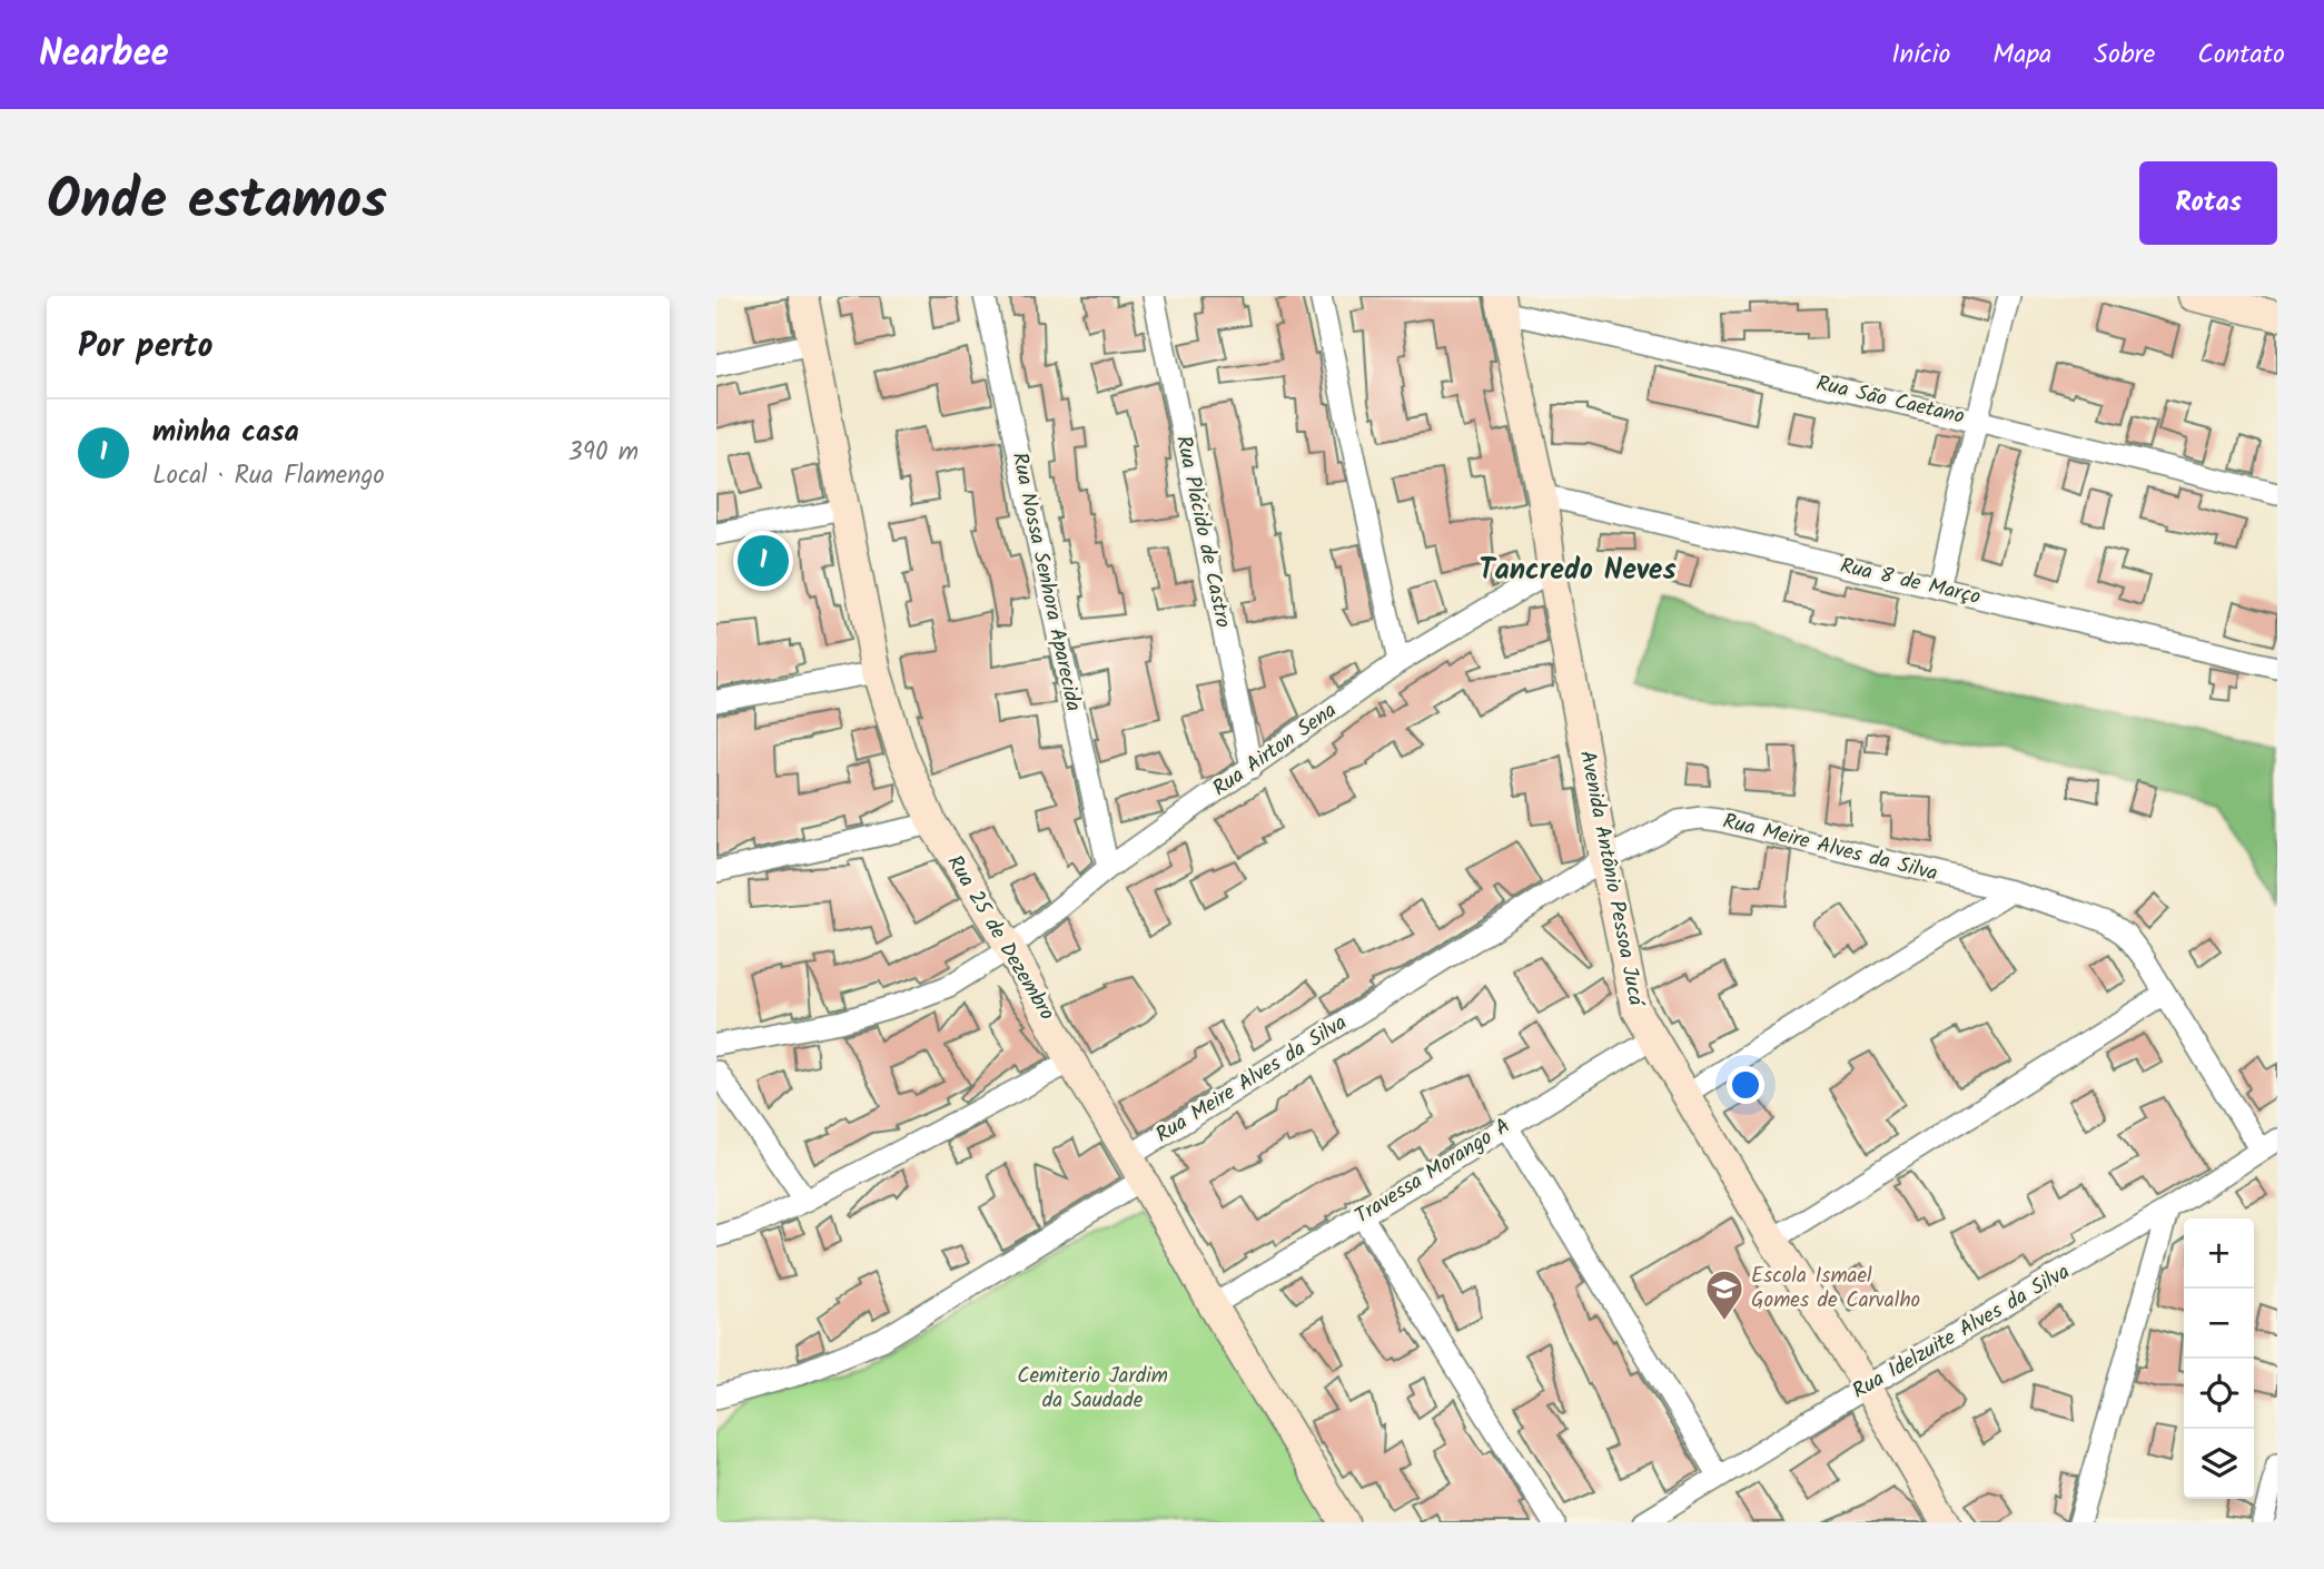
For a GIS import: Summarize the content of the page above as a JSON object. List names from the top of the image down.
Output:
{
  "streets": {
    "street": [
      "Rua São Caetano",
      "Rua Plácido de Castro",
      "Rua Nossa Senhora Aparecida",
      "Rua 8 de Março",
      "Rua Airton Sena",
      "Rua Meire Alves da Silva",
      "Avenida Antônio Pessoa Jucá",
      "Rua 25 de Dezembro",
      "Travessa Morango A",
      "Rua Idelzuite Alves da Silva"
    ]
  },
  "crossings": [
    ["Rua São Caetano", "Avenida Antônio Pessoa Jucá"],
    ["Rua Plácido de Castro", "Rua Airton Sena"],
    ["Rua Nossa Senhora Aparecida", "Rua Airton Sena"],
    ["Rua 8 de Março", "Avenida Antônio Pessoa Jucá"],
    ["Rua Airton Sena", "Avenida Antônio Pessoa Jucá"],
    ["Rua Airton Sena", "Rua 25 de Dezembro"],
    ["Rua Meire Alves da Silva", "Avenida Antônio Pessoa Jucá"],
    ["Rua Meire Alves da Silva", "Rua 25 de Dezembro"],
    ["Rua Meire Alves da Silva", "Rua Idelzuite Alves da Silva"],
    ["Avenida Antônio Pessoa Jucá", "Travessa Morango A"],
    ["Avenida Antônio Pessoa Jucá", "Rua Idelzuite Alves da Silva"],
    ["Rua 25 de Dezembro", "Travessa Morango A"]
  ],
  "districts": ["Tancredo Neves"],
  "parks": ["Cemiterio Jardim da Saudade"],
  "places": {
    "school or university": ["Escola Ismael Gomes de Carvalho"]
  },
  "page": {
    "header": "Nearbee",
    "nav": [
      "Início",
      "Mapa",
      "Sobre",
      "Contato"
    ],
    "title": "Onde estamos",
    "buttons": "Rotas",
    "heading": "Por perto",
    "list": [
      {
        "mark": "1",
        "name": "minha casa",
        "note": "Local · Rua Flamengo",
        "value": "390 m"
      }
    ],
    "pins": "1",
    "map_buttons": ["+", "−"]
  }
}
